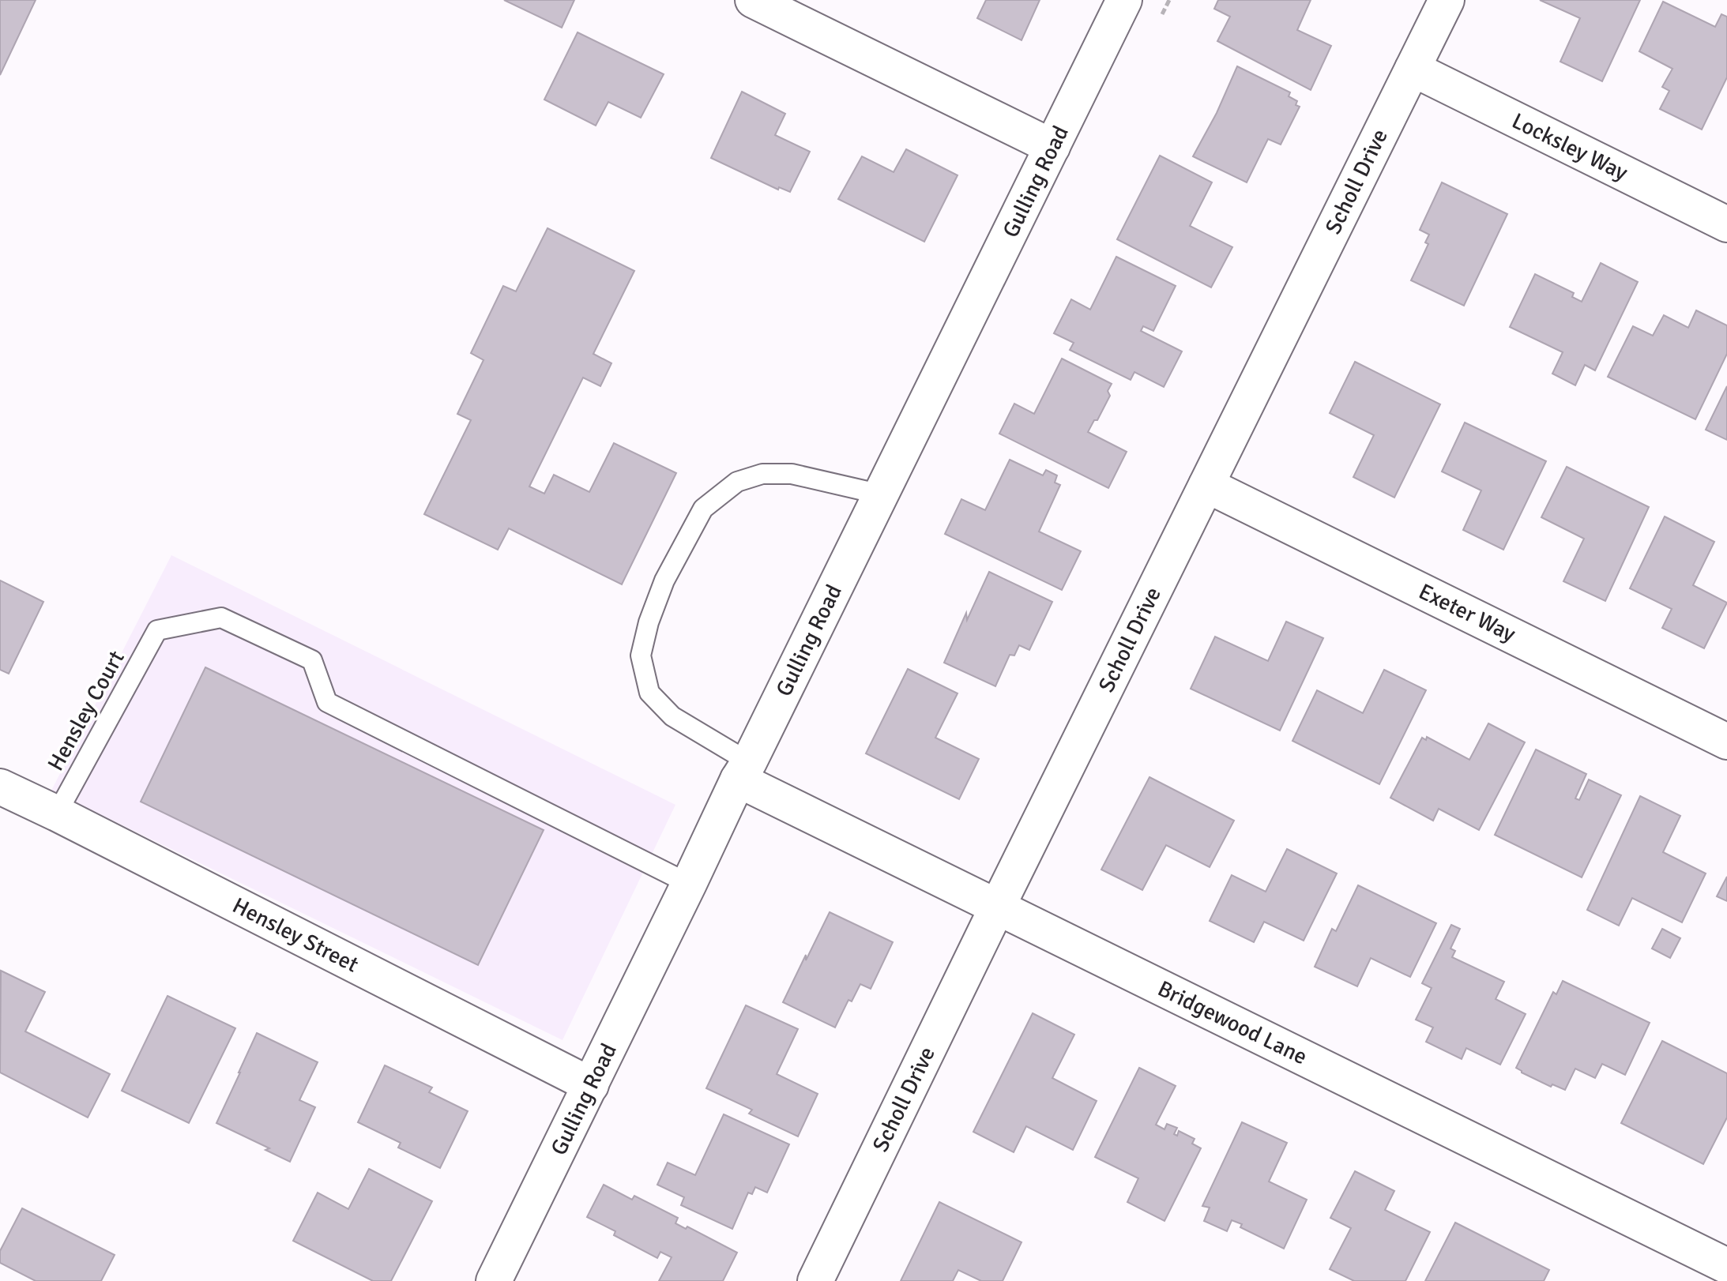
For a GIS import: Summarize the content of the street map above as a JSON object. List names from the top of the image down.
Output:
{
  "streets": {
    "street": [
      "Locksley Way",
      "Gulling Road",
      "Scholl Drive",
      "Exeter Way",
      "Hensley Street",
      "Bridgewood Lane"
    ],
    "lane": ["Hensley Court"]
  },
  "crossings": [
    ["Locksley Way", "Scholl Drive"],
    ["Gulling Road", "Hensley Court"],
    ["Gulling Road", "Hensley Street"],
    ["Gulling Road", "Bridgewood Lane"],
    ["Scholl Drive", "Exeter Way"],
    ["Scholl Drive", "Bridgewood Lane"],
    ["Hensley Court", "Hensley Street"]
  ]
}
